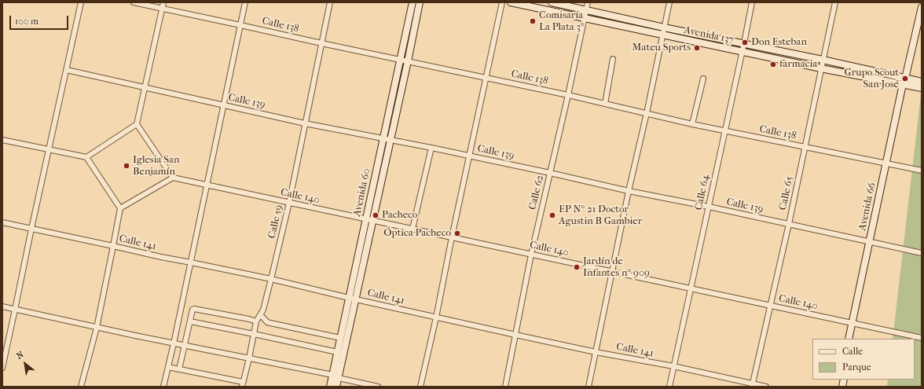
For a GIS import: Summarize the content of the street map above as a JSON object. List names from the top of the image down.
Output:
{
  "streets": {
    "main road": ["Avenida 137", "Avenida 60", "Avenida 66"],
    "street": [
      "Calle 138",
      "Calle 139",
      "Calle 62",
      "Calle 64",
      "Calle 65",
      "Calle 140",
      "Calle 59",
      "Calle 141"
    ]
  },
  "crossings": [
    ["Calle 138", "Avenida 60"],
    ["Calle 138", "Calle 62"],
    ["Calle 138", "Calle 64"],
    ["Calle 138", "Calle 65"],
    ["Calle 138", "Avenida 66"],
    ["Calle 138", "Calle 59"],
    ["Avenida 137", "Calle 62"],
    ["Avenida 137", "Calle 64"],
    ["Avenida 137", "Calle 65"],
    ["Avenida 137", "Avenida 66"],
    ["Calle 139", "Avenida 60"],
    ["Calle 139", "Calle 62"],
    ["Calle 139", "Calle 64"],
    ["Calle 139", "Calle 65"],
    ["Calle 139", "Avenida 66"],
    ["Calle 139", "Calle 59"],
    ["Avenida 60", "Calle 140"],
    ["Avenida 60", "Calle 141"],
    ["Calle 62", "Calle 140"],
    ["Calle 62", "Calle 141"],
    ["Calle 64", "Calle 140"],
    ["Calle 64", "Calle 141"],
    ["Calle 65", "Calle 140"],
    ["Calle 65", "Calle 141"],
    ["Calle 140", "Avenida 66"],
    ["Calle 140", "Calle 59"],
    ["Calle 59", "Calle 141"]
  ],
  "places": [
    "Comisaría La Plata 3°",
    "Don Esteban",
    "Mateu Sports",
    "farmacia",
    "Grupo Scout San José",
    "Iglesia San Benjamín",
    "Pacheco",
    "EP N° 21 Doctor Agustin B Gambier",
    "Óptica Pacheco",
    "Jardín de Infantes n° 909"
  ],
  "legend": ["Calle", "Parque"],
  "scale_bar": "100 m",
  "north": "top left"
}
